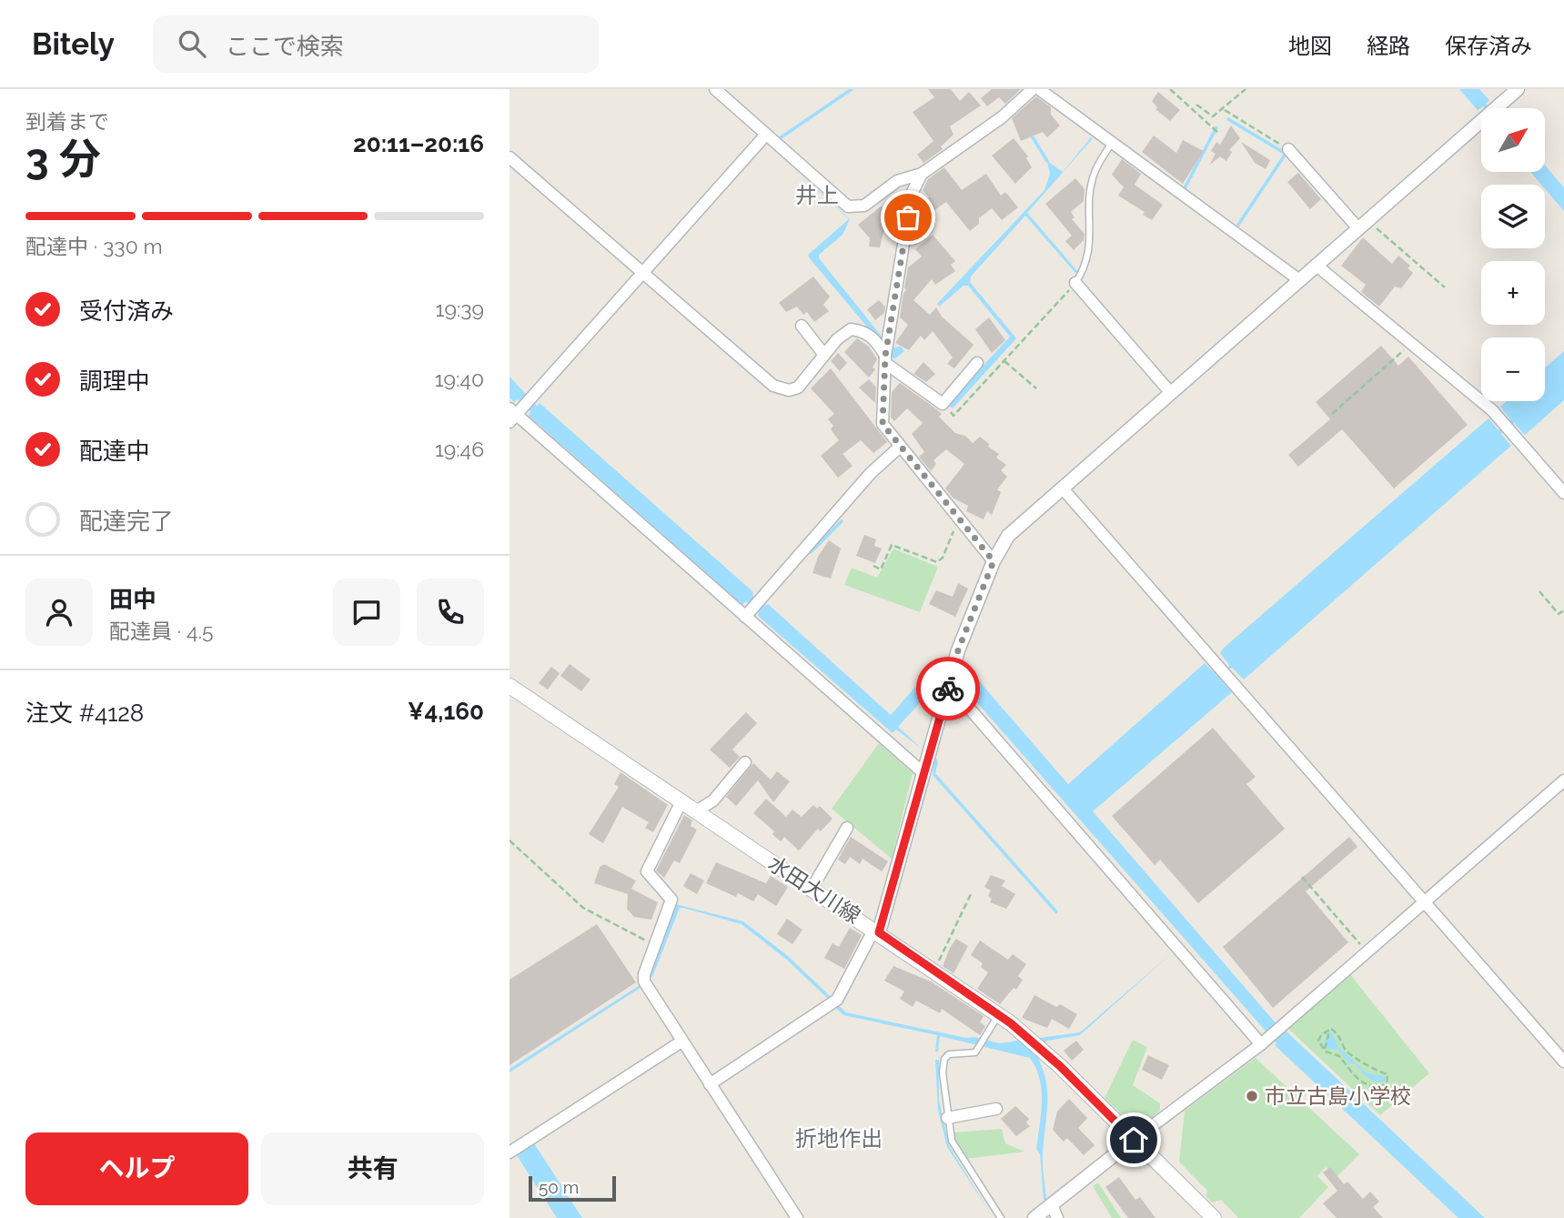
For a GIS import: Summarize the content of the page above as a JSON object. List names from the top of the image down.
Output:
{
  "streets": {
    "main road": ["水田大川線"]
  },
  "districts": ["井上", "折地作出"],
  "places": ["市立古島小学校"],
  "scale_bar": "50 m",
  "north": "top right",
  "page": {
    "header": "Bitely",
    "search": "ここで検索",
    "nav": ["地図", "経路", "保存済み"],
    "heading": ["3 分", "到着まで", "20:11–20:16"],
    "panel": [
      "田中",
      "配達員 · 4.5",
      "注文 #4128",
      "¥4,160"
    ],
    "map_buttons": ["+", "−"],
    "bar": "配達中 · 330 m",
    "list": [
      ["受付済み", "19:39"],
      ["調理中", "19:40"],
      ["配達中", "19:46"],
      "配達完了"
    ],
    "buttons": ["ヘルプ", "共有"],
    "scale": "50 m"
  }
}
